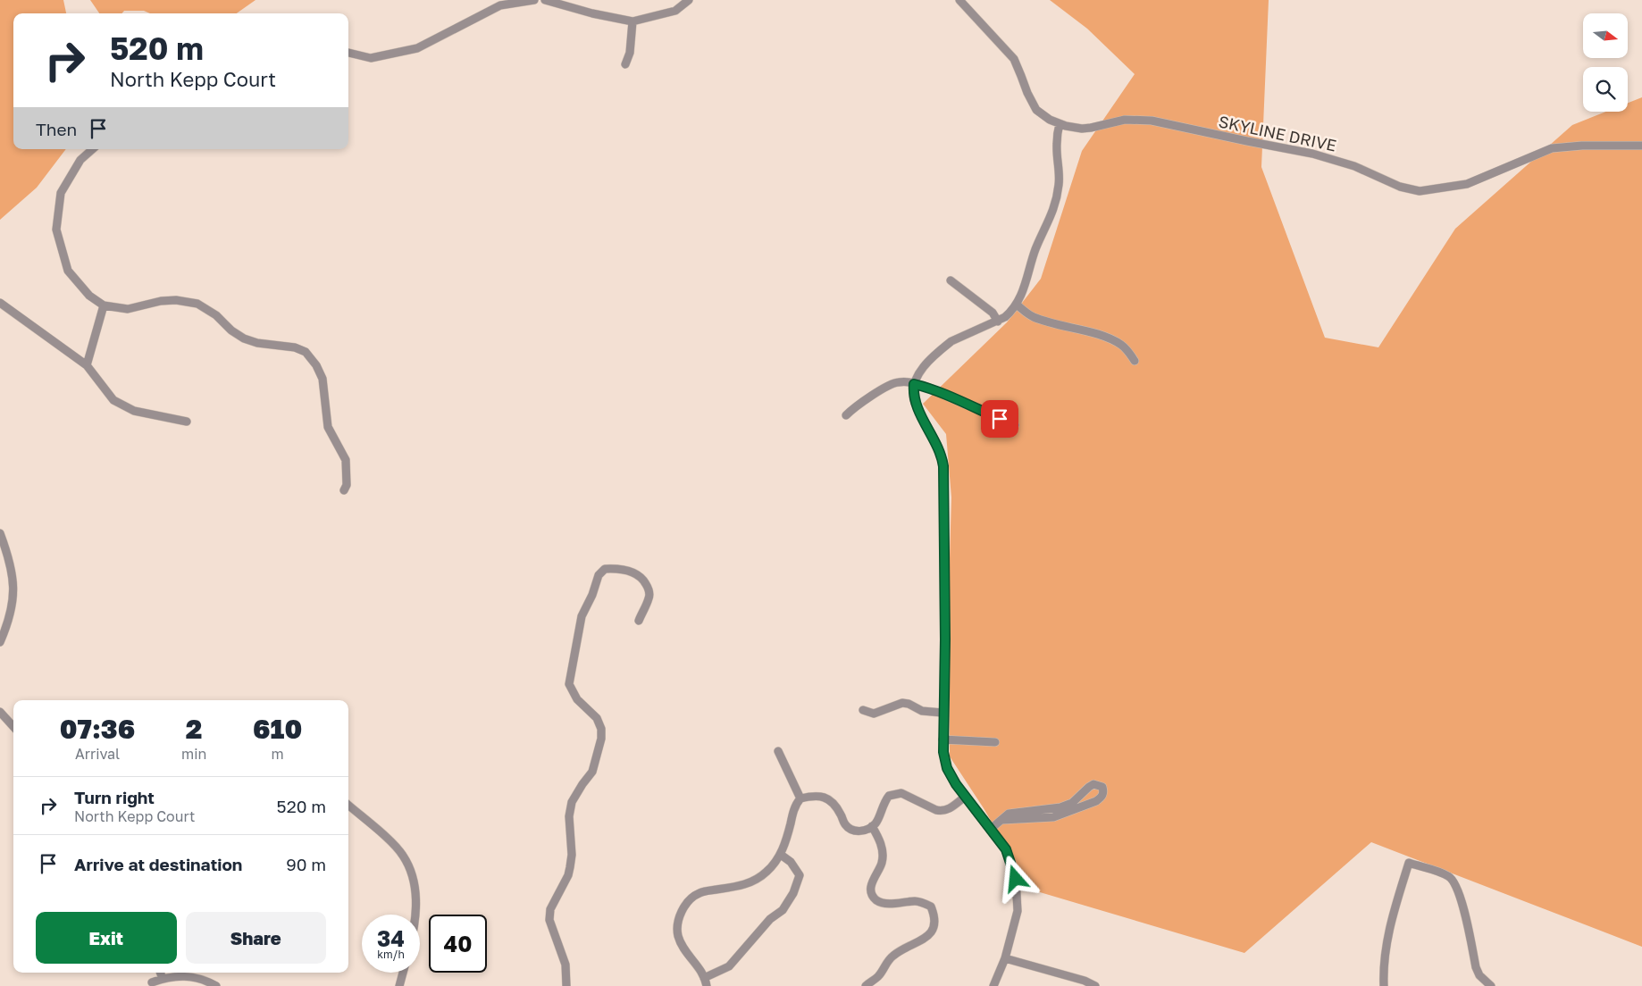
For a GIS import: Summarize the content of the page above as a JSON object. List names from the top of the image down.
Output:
{
  "streets": {
    "street": ["SKYLINE DRIVE"]
  },
  "north": "right",
  "page": {
    "turn": ["520 m", "North Kepp Court"],
    "then": "Then",
    "eta": [
      "07:36",
      "Arrival",
      "2",
      "min",
      "610",
      "m"
    ],
    "list": [
      {
        "name": "Turn right",
        "note": "North Kepp Court",
        "value": "520 m"
      },
      {
        "name": "Arrive at destination",
        "value": "90 m"
      }
    ],
    "buttons": ["Exit", "Share"],
    "speed": "34 km/h",
    "limit": "40"
  }
}
